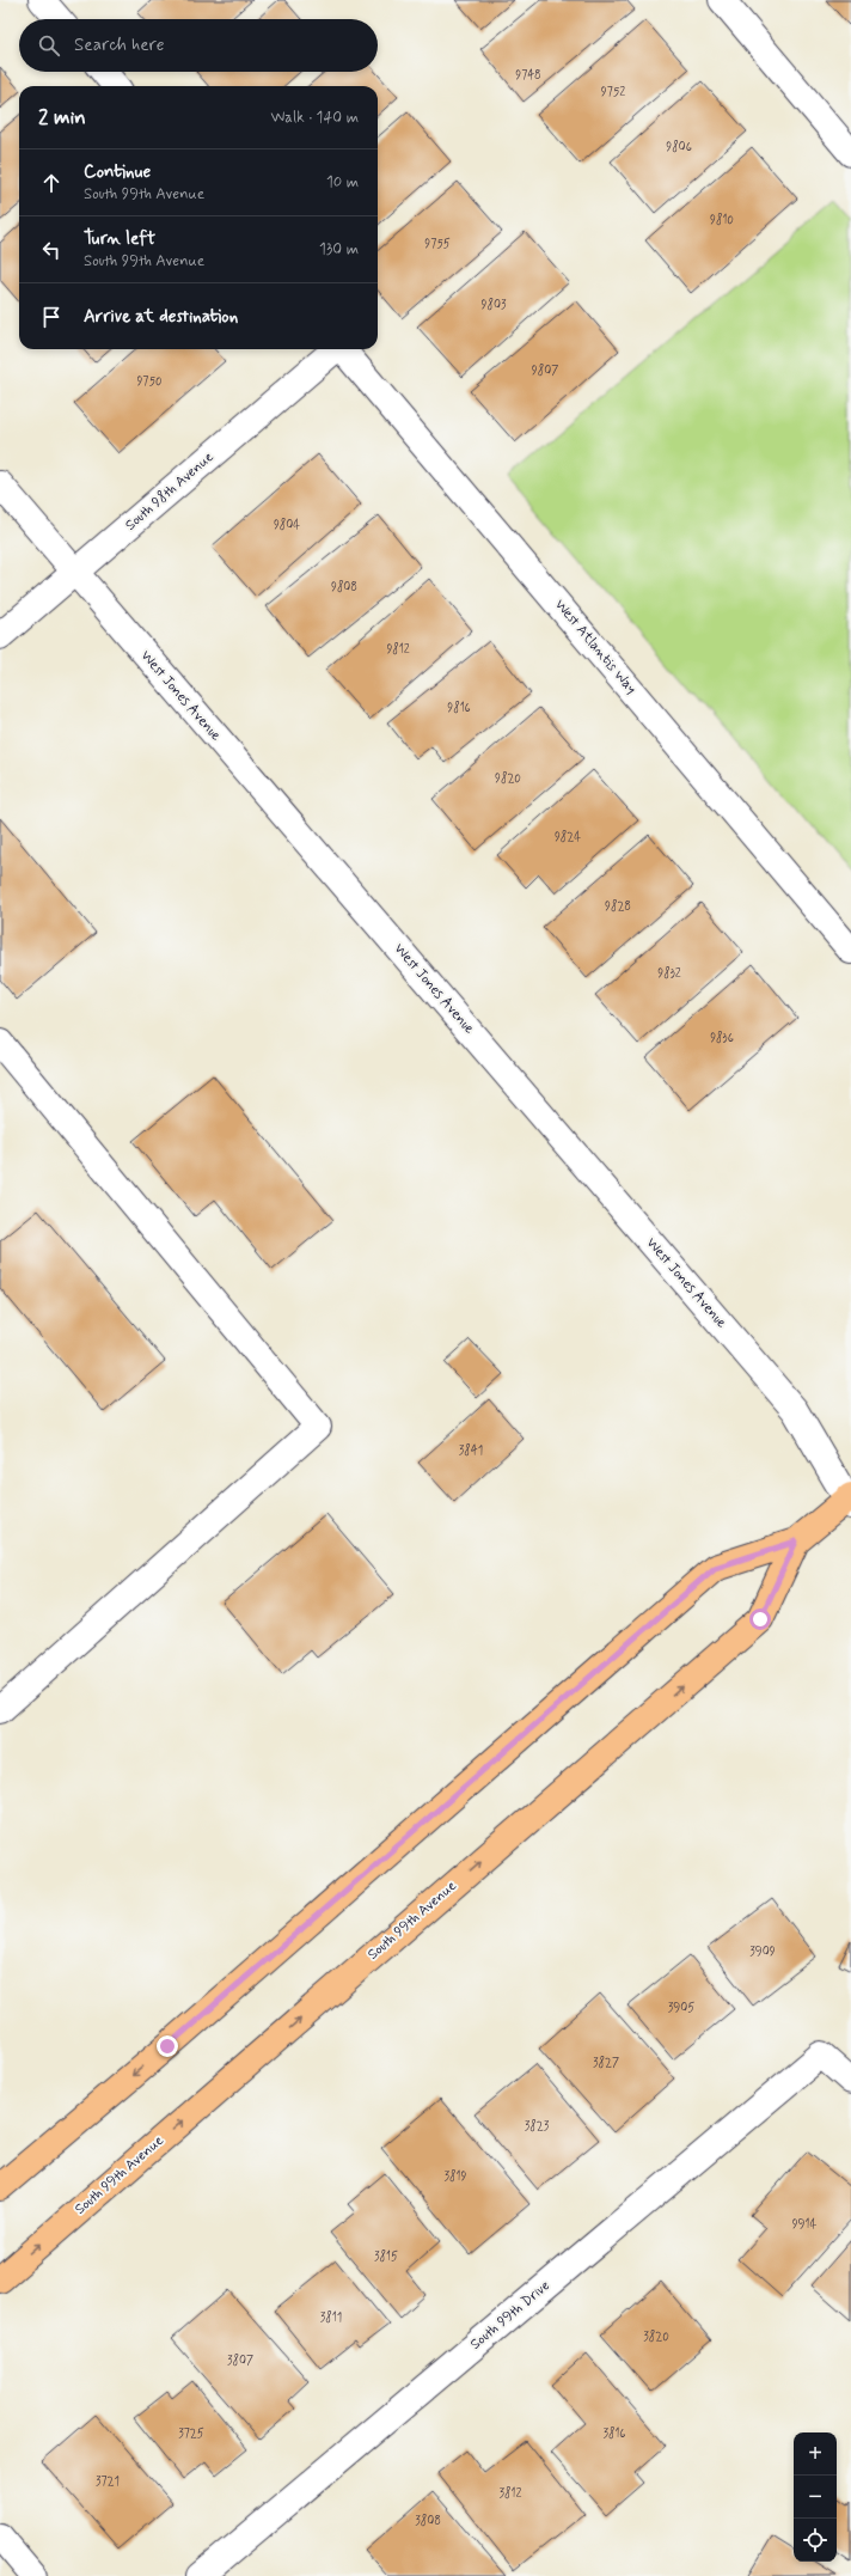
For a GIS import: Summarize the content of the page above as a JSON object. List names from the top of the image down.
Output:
{
  "streets": {
    "main road": ["South 99th Avenue"],
    "street": [
      "South 98th Avenue",
      "West Atlantis Way",
      "West Jones Avenue",
      "South 99th Drive"
    ]
  },
  "crossings": [
    ["South 98th Avenue", "West Jones Avenue"],
    ["West Jones Avenue", "South 99th Avenue"]
  ],
  "house_numbers": [
    "9748",
    "9752",
    "9806",
    "9810",
    "9755",
    "9803",
    "9807",
    "9750",
    "9804",
    "9808",
    "9812",
    "9816",
    "9820",
    "9824",
    "9828",
    "9832",
    "9836",
    "3841",
    "3909",
    "3905",
    "3827",
    "3823",
    "3819",
    "9914",
    "3815",
    "3811",
    "3820",
    "3807",
    "3725",
    "3816",
    "3721",
    "3812",
    "3808"
  ],
  "page": {
    "search": "Search here",
    "heading": ["2 min", "Walk · 140 m"],
    "list": [
      ["Continue", "South 99th Avenue", "10 m"],
      ["Turn left", "South 99th Avenue", "130 m"],
      "Arrive at destination"
    ],
    "map_buttons": ["+", "−"]
  }
}
